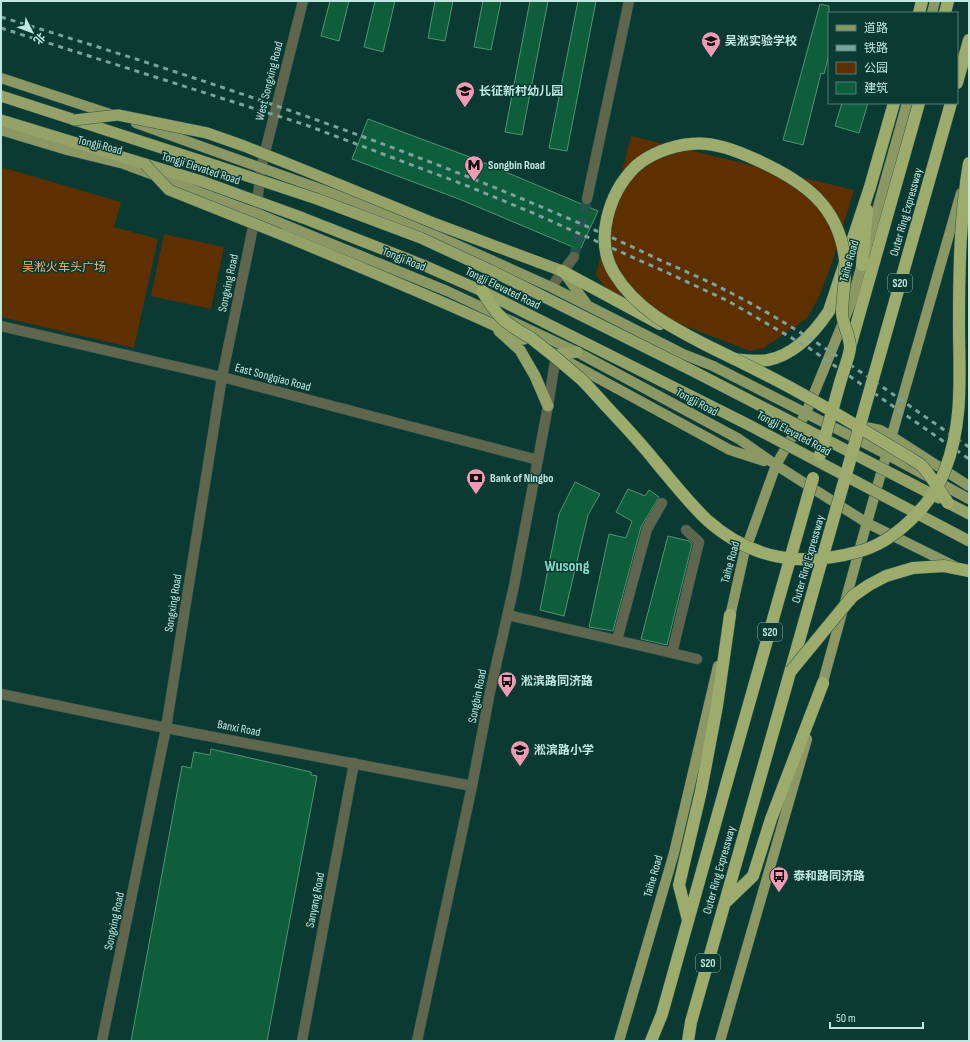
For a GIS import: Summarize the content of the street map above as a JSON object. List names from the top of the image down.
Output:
{
  "streets": {
    "highway": ["Tongji Elevated Road", "Outer Ring Expressway", "S20"],
    "main road": ["Tongji Road", "Taihe Road"],
    "street": [
      "West Songxing Road",
      "Songxing Road",
      "East Songqiao Road",
      "Songbin Road",
      "Banxi Road",
      "Sanyang Road"
    ]
  },
  "crossings": [
    ["West Songxing Road", "Songxing Road"],
    ["Tongji Road", "Taihe Road"],
    ["Tongji Road", "Songxing Road"],
    ["Tongji Road", "Songbin Road"],
    ["Songxing Road", "East Songqiao Road"],
    ["Songxing Road", "Banxi Road"],
    ["East Songqiao Road", "Songbin Road"],
    ["Songbin Road", "Banxi Road"],
    ["Banxi Road", "Sanyang Road"]
  ],
  "districts": ["Wusong"],
  "parks": ["吴淞火车头广场"],
  "places": {
    "school or university": ["吴淞实验学校", "长征新村幼儿园", "淞滨路小学"],
    "metro station": ["Songbin Road"],
    "bank": ["Bank of Ningbo"],
    "bus stop": ["淞滨路同济路", "泰和路同济路"]
  },
  "legend": [
    "道路",
    "铁路",
    "公园",
    "建筑"
  ],
  "scale_bar": "50 m",
  "north": "bottom right"
}
